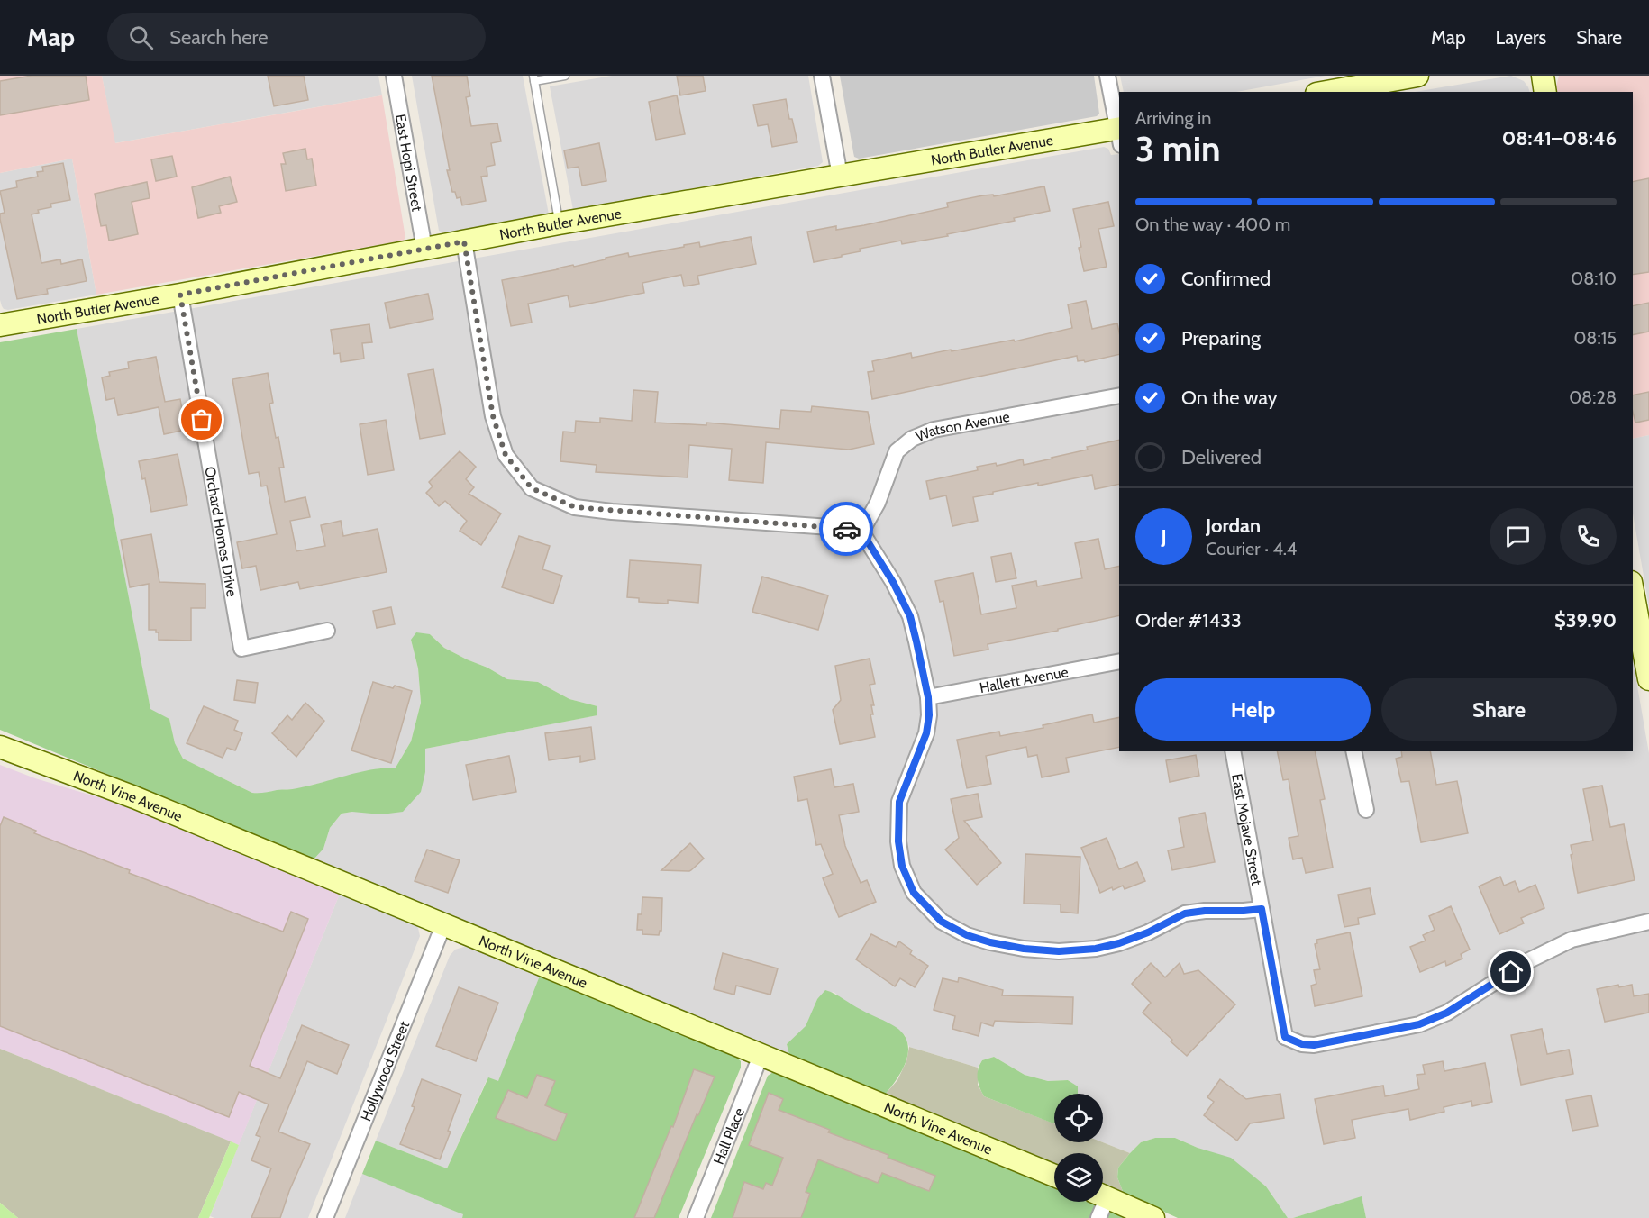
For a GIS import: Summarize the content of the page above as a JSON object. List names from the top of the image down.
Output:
{
  "streets": {
    "street": [
      "North Butler Avenue",
      "East Hopi Street",
      "Watson Avenue",
      "Orchard Homes Drive",
      "Hallett Avenue",
      "North Vine Avenue",
      "East Mojave Street",
      "Hollywood Street",
      "Hall Place"
    ]
  },
  "crossings": [
    ["North Butler Avenue", "East Hopi Street"],
    ["North Butler Avenue", "Orchard Homes Drive"],
    ["North Vine Avenue", "Hollywood Street"],
    ["North Vine Avenue", "Hall Place"]
  ],
  "page": {
    "header": "Map",
    "search": "Search here",
    "nav": ["Map", "Layers", "Share"],
    "heading": ["3 min", "Arriving in", "08:41–08:46"],
    "panel": [
      "Jordan",
      "Courier · 4.4",
      "Order #1433",
      "$39.90"
    ],
    "bar": "On the way · 400 m",
    "list": [
      ["Confirmed", "08:10"],
      ["Preparing", "08:15"],
      ["On the way", "08:28"],
      "Delivered"
    ],
    "round": "J",
    "buttons": ["Help", "Share"]
  }
}
